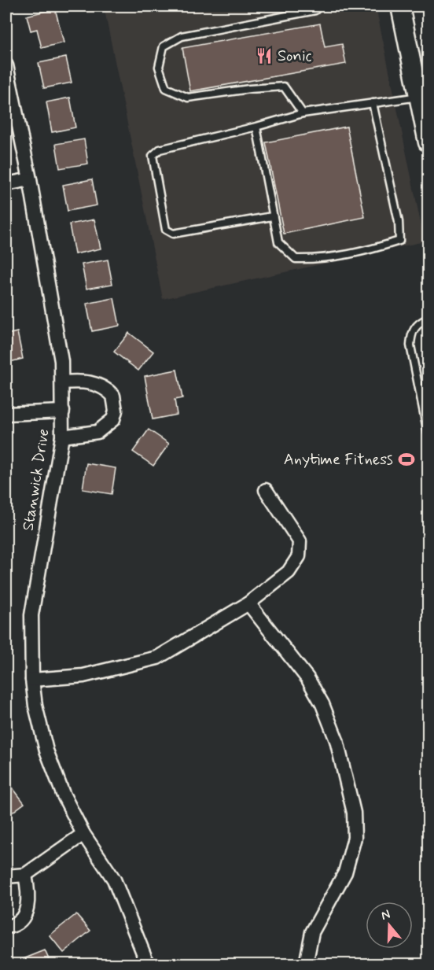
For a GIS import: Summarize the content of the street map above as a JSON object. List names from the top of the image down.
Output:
{
  "streets": {
    "street": ["Stanwick Drive"]
  },
  "places": {
    "restaurant": ["Sonic"],
    "sports": ["Anytime Fitness"]
  },
  "north": "top"
}
